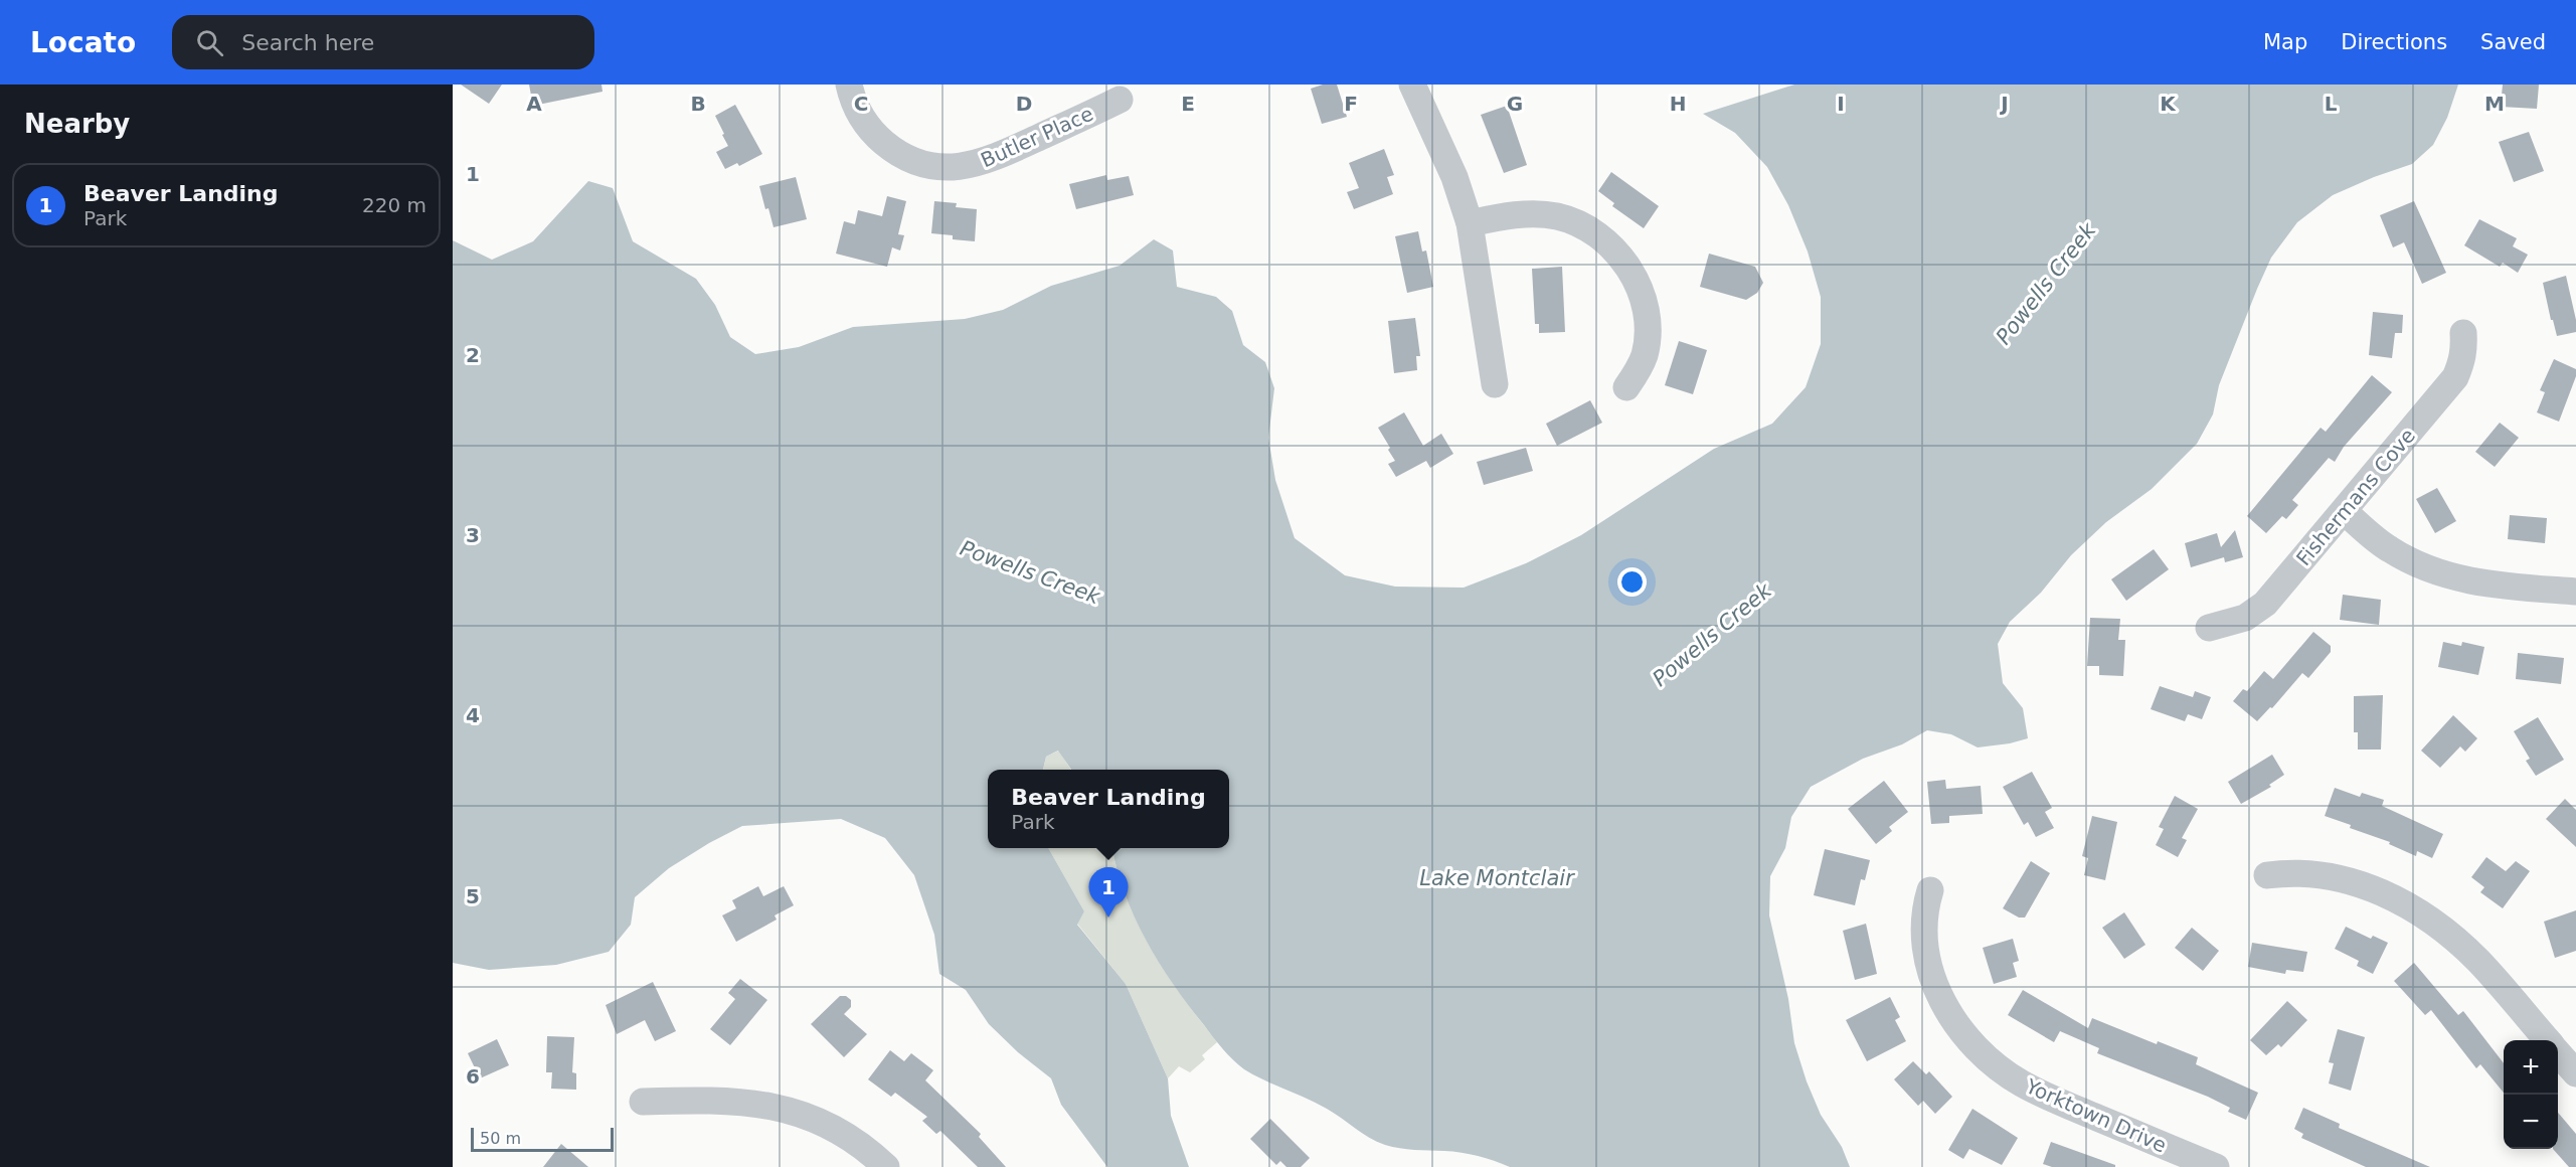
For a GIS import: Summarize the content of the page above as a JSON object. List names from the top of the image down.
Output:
{
  "streets": {
    "street": ["Butler Place", "Fishermans Cove", "Yorktown Drive"]
  },
  "water": ["Powells Creek", "Lake Montclair"],
  "scale_bar": "50 m",
  "page": {
    "header": "Locato",
    "search": "Search here",
    "nav": ["Map", "Directions", "Saved"],
    "heading": "Nearby",
    "list": [
      {
        "mark": "1",
        "name": "Beaver Landing",
        "note": "Park",
        "value": "220 m"
      }
    ],
    "popup": ["Beaver Landing", "Park"],
    "pins": "1",
    "map_buttons": ["+", "−"],
    "scale": "50 m"
  },
  "grid": {
    "columns": [
      "A",
      "B",
      "C",
      "D",
      "E",
      "F",
      "G",
      "H",
      "I",
      "J",
      "K",
      "L",
      "M"
    ],
    "rows": [
      "1",
      "2",
      "3",
      "4",
      "5",
      "6"
    ]
  }
}
